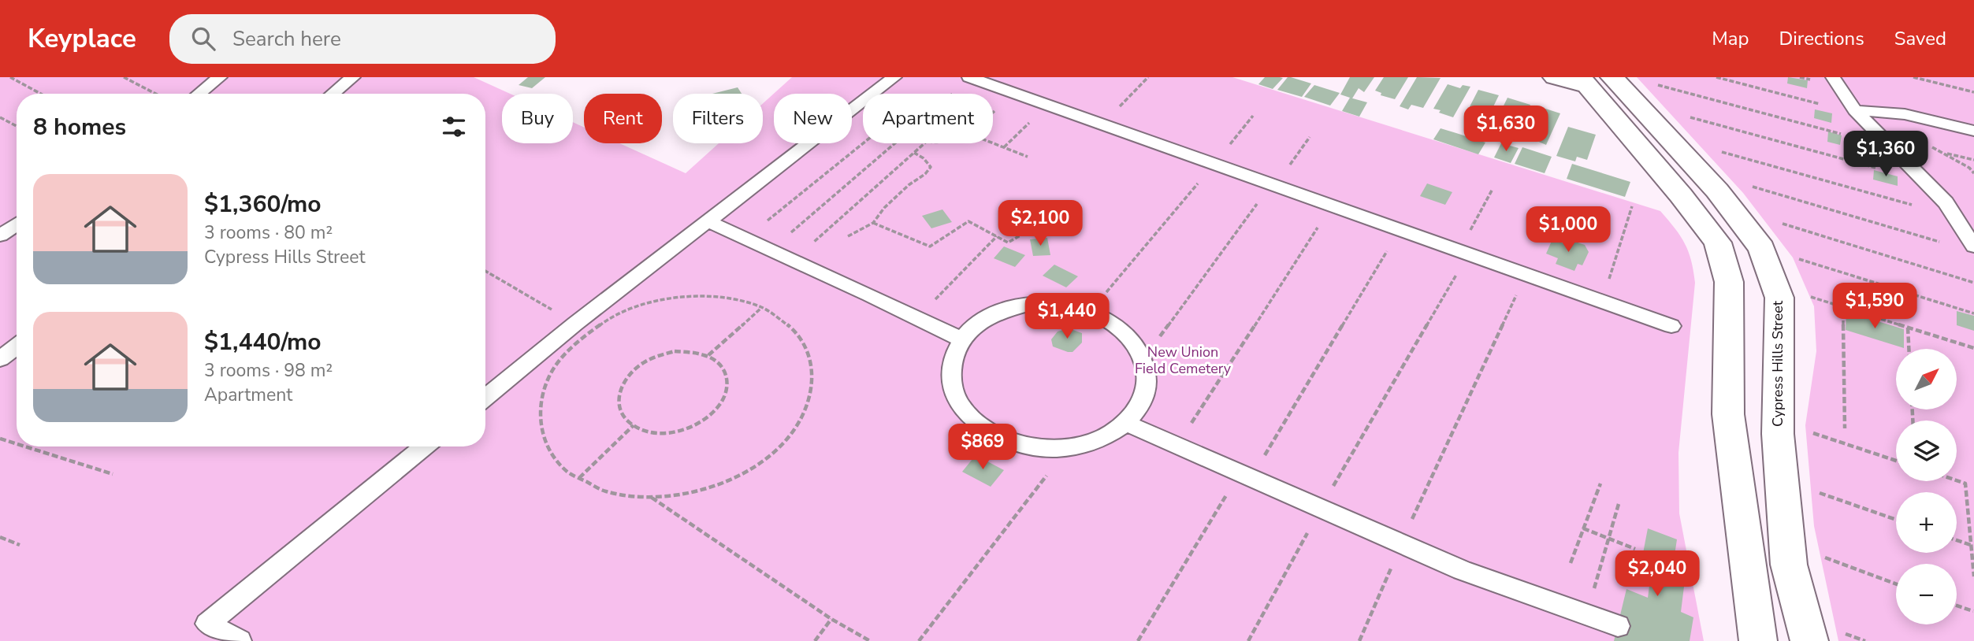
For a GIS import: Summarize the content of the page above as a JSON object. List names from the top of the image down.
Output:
{
  "streets": {
    "street": ["Cypress Hills Street"]
  },
  "parks": ["New Union Field Cemetery"],
  "north": "top right",
  "page": {
    "header": "Keyplace",
    "search": "Search here",
    "nav": ["Map", "Directions", "Saved"],
    "chip": [
      "Buy",
      "Rent",
      "Filters",
      "New",
      "Apartment"
    ],
    "heading": "8 homes",
    "price": [
      "$1,630",
      "$1,360",
      "$2,100",
      "$1,000",
      "$1,590",
      "$1,440",
      "$869",
      "$2,040"
    ],
    "list": [
      {
        "name": "$1,360/mo",
        "note": "3 rooms · 80 m² · Cypress Hills Street"
      },
      {
        "name": "$1,440/mo",
        "note": "3 rooms · 98 m² · Apartment"
      }
    ],
    "map_buttons": ["+", "−"]
  }
}
